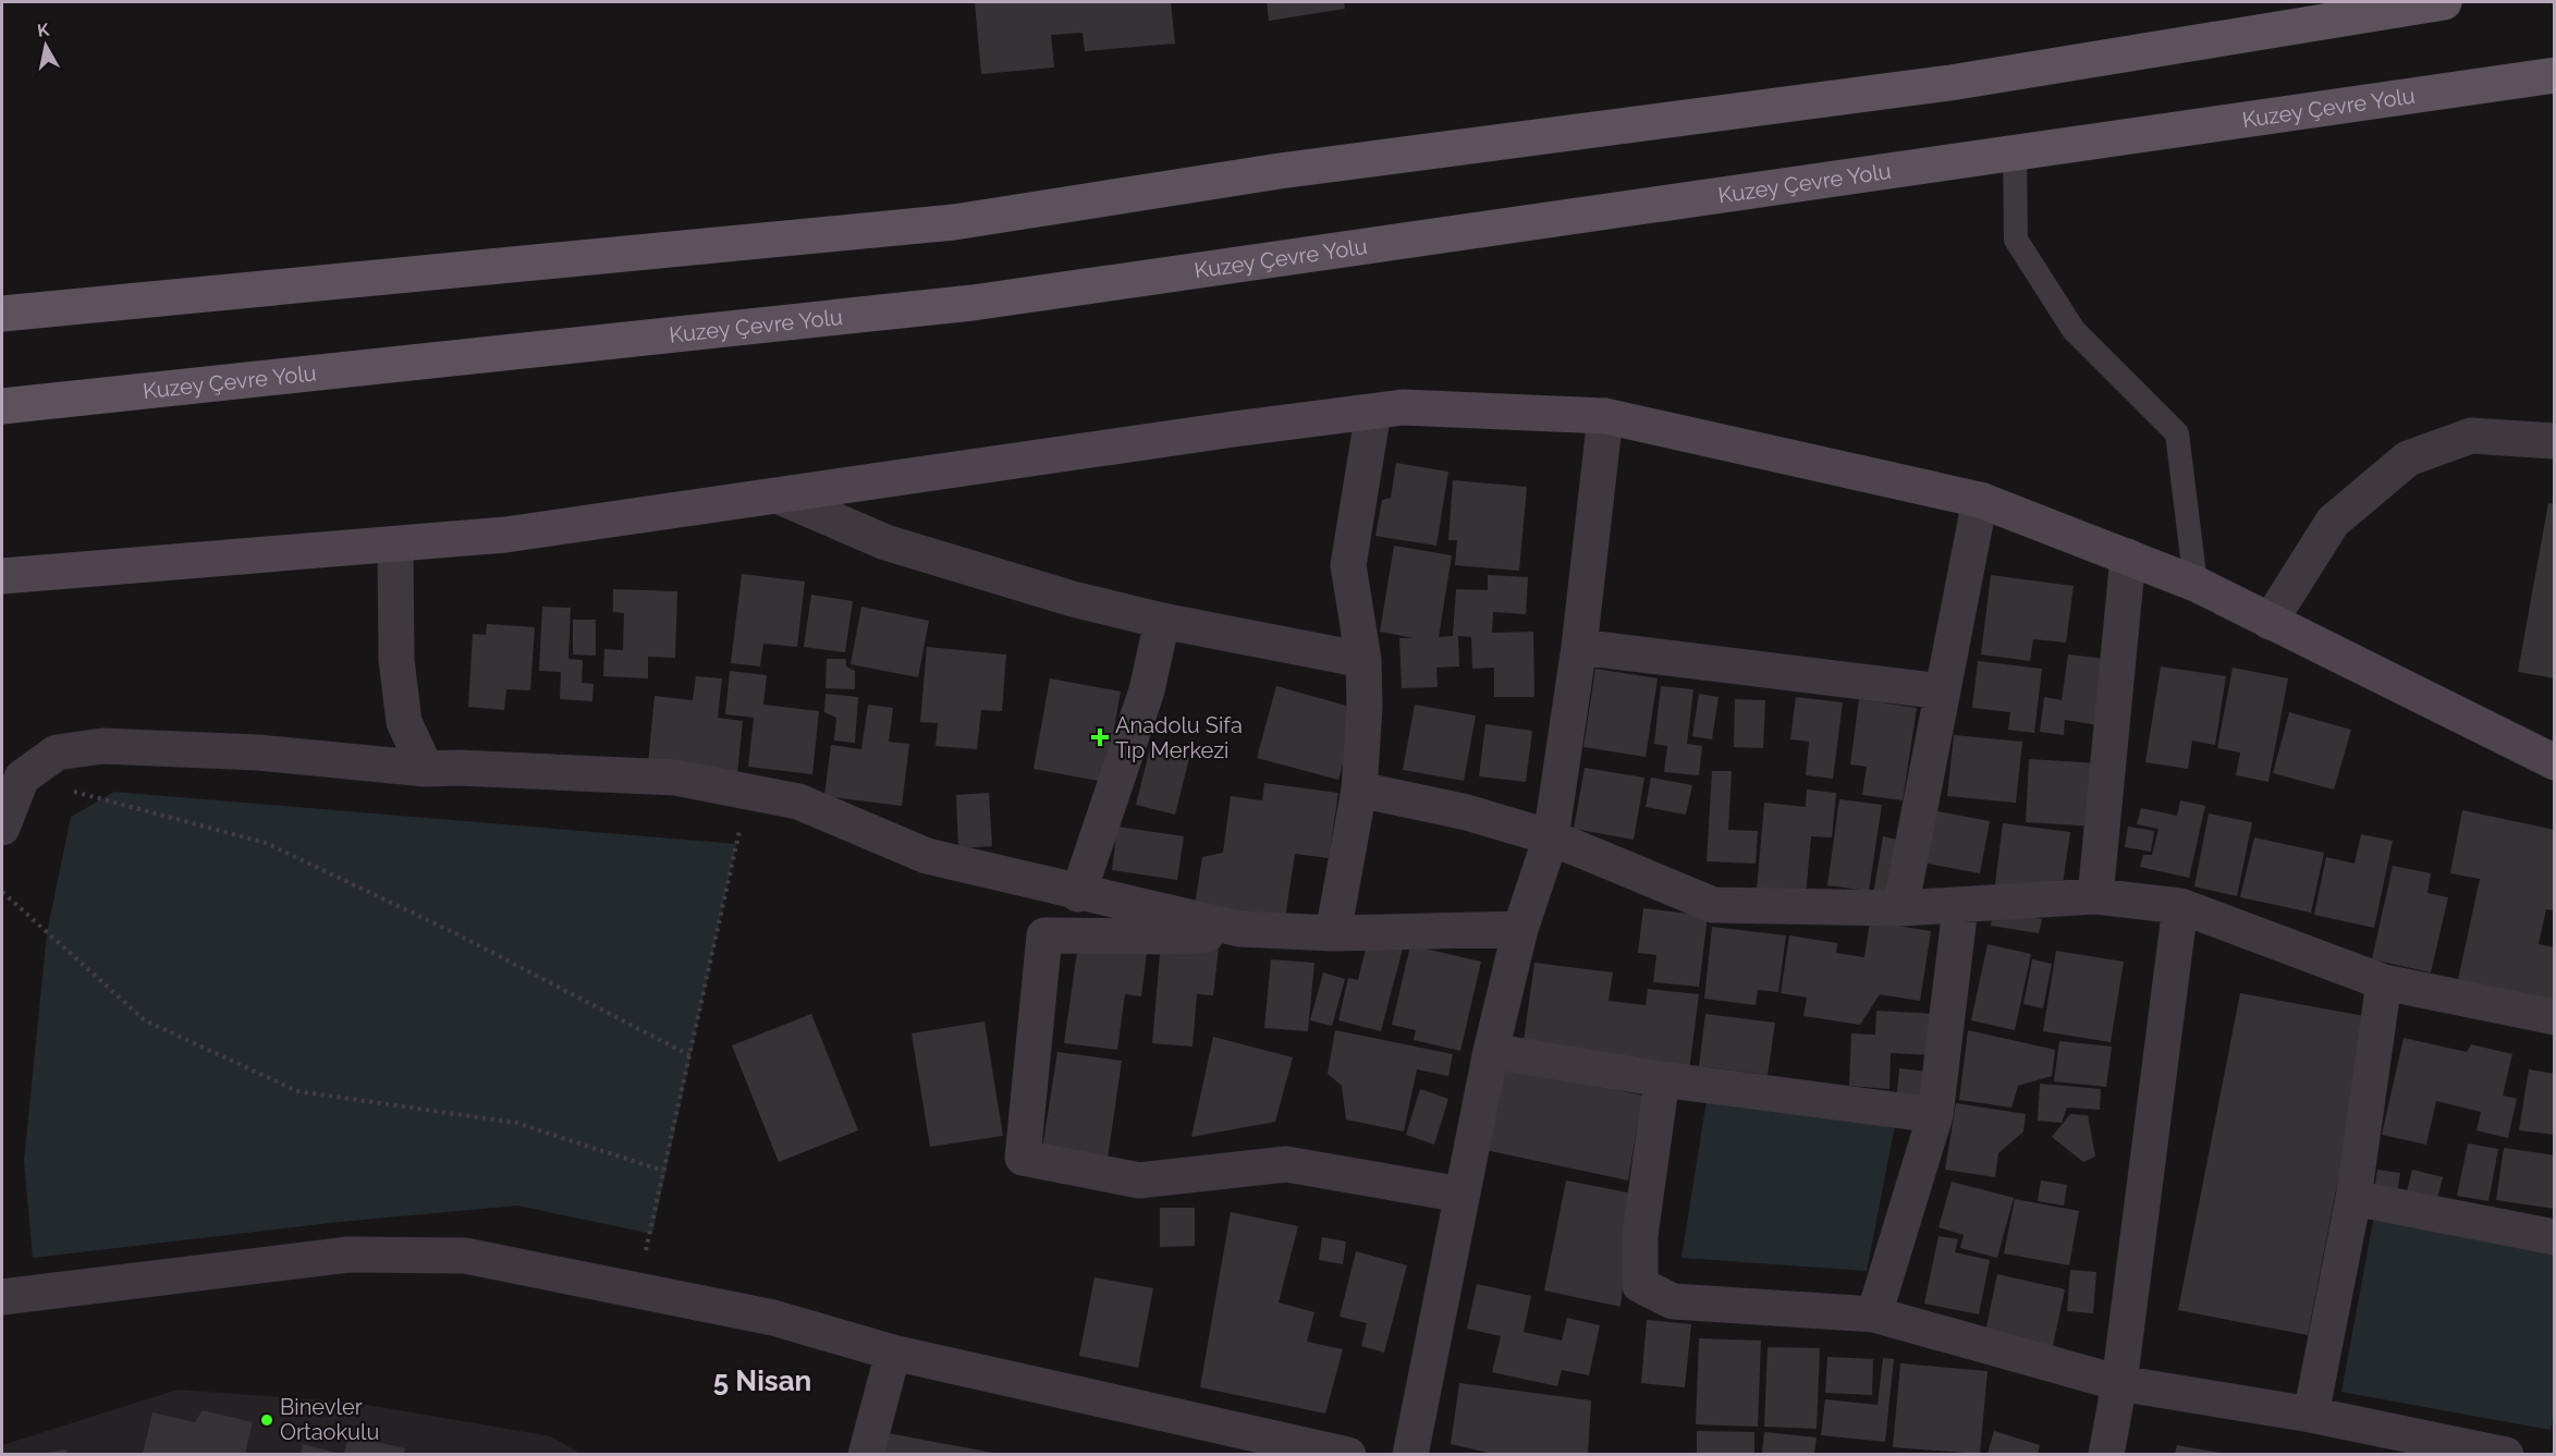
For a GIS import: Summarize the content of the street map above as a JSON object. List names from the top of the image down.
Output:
{
  "streets": {
    "main road": ["Kuzey Çevre Yolu"]
  },
  "districts": ["5 Nisan"],
  "places": {
    "health": ["Anadolu Sifa Tıp Merkezi"],
    "other": ["Binevler Ortaokulu"]
  },
  "north": "top"
}
